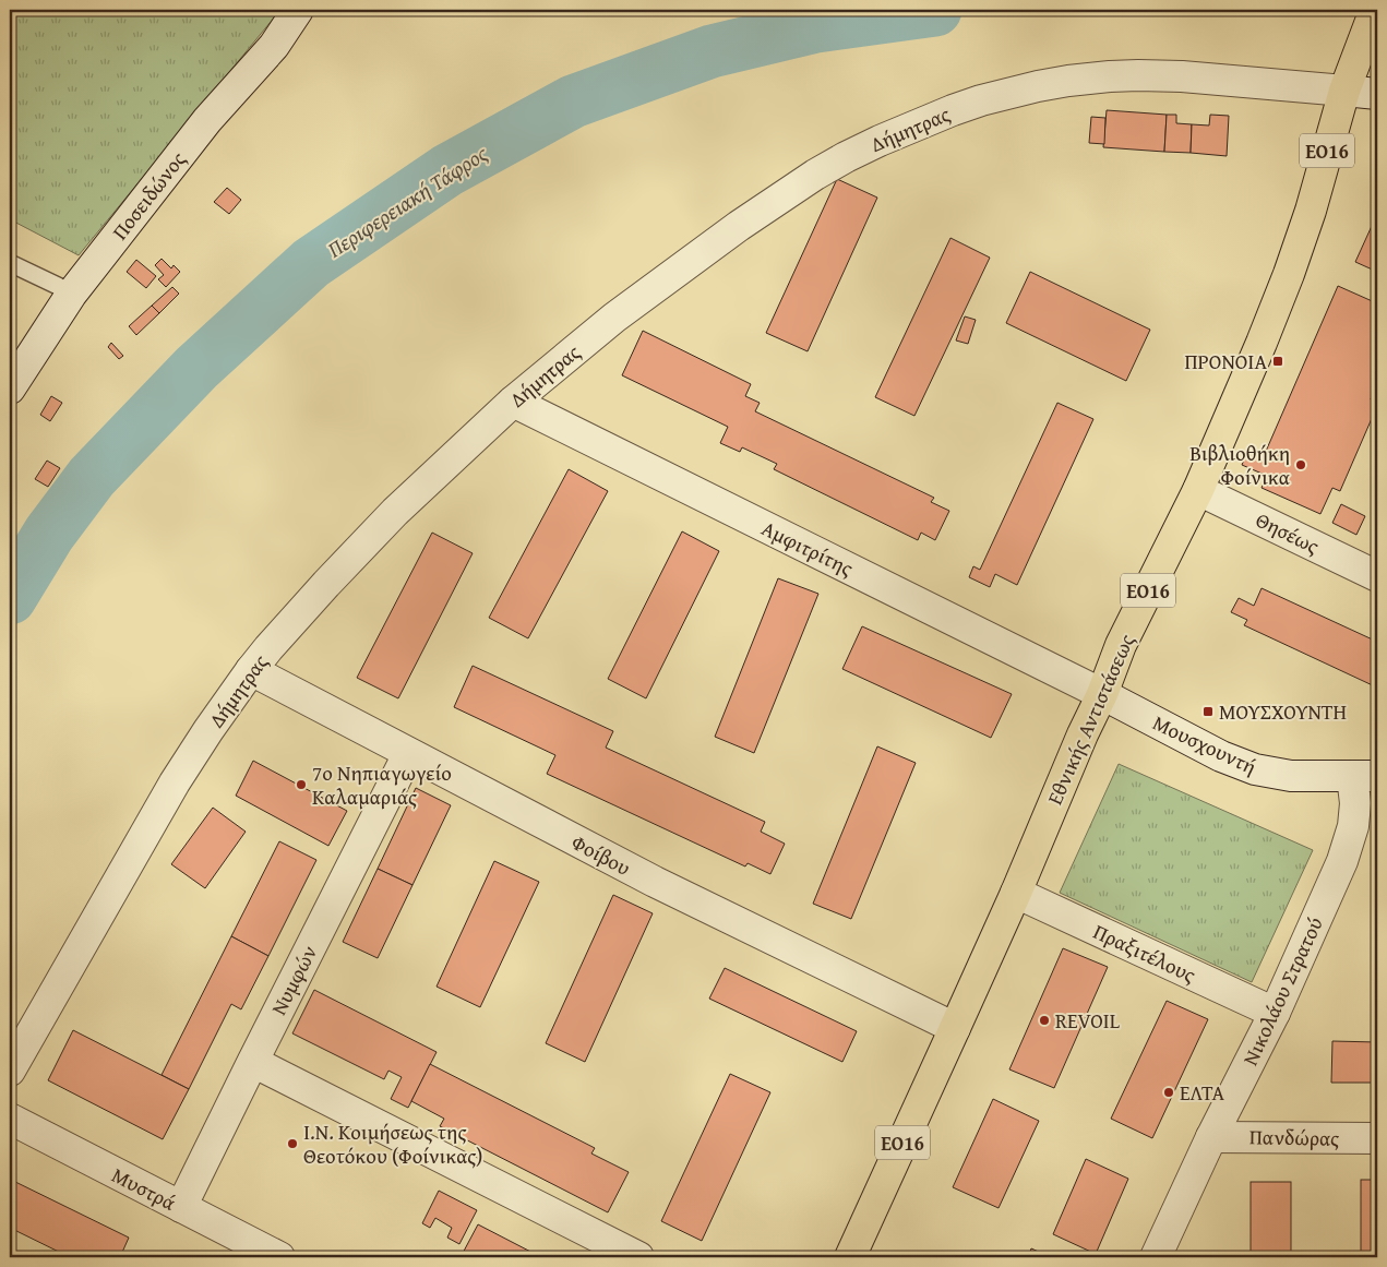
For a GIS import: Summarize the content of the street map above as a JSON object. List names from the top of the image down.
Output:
{
  "streets": {
    "main road": ["ΕΟ16", "Εθνικής Αντιστάσεως"],
    "street": [
      "Δήμητρας",
      "Ποσειδώνος",
      "Θησέως",
      "Αμφιτρίτης",
      "Μουσχουντή",
      "Φοίβου",
      "Πραξιτέλους",
      "Νυμφών",
      "Νικολάου Στρατού",
      "Πανδώρας",
      "Μυστρά"
    ]
  },
  "crossings": [
    ["Δήμητρας", "Αμφιτρίτης"],
    ["Δήμητρας", "Εθνικής Αντιστάσεως"],
    ["Δήμητρας", "Φοίβου"],
    ["Θησέως", "Εθνικής Αντιστάσεως"],
    ["Αμφιτρίτης", "Εθνικής Αντιστάσεως"],
    ["Αμφιτρίτης", "Μουσχουντή"],
    ["Εθνικής Αντιστάσεως", "Μουσχουντή"],
    ["Εθνικής Αντιστάσεως", "Φοίβου"],
    ["Εθνικής Αντιστάσεως", "Πραξιτέλους"],
    ["Μουσχουντή", "Νικολάου Στρατού"],
    ["Φοίβου", "Νυμφών"],
    ["Πραξιτέλους", "Νικολάου Στρατού"],
    ["Νυμφών", "Μυστρά"],
    ["Νικολάου Στρατού", "Πανδώρας"]
  ],
  "water": ["Περιφερειακή Τάφρος"],
  "places": {
    "transit": ["ΠΡΟΝΟΙΑ", "ΜΟΥΣΧΟΥΝΤΗ"],
    "other": [
      "Βιβλιοθήκη Φοίνικα",
      "7ο Νηπιαγωγείο Καλαμαριάς",
      "REVOIL",
      "ΕΛΤΑ",
      "Ι.Ν. Κοιμήσεως της Θεοτόκου (Φοίνικας)"
    ]
  }
}
